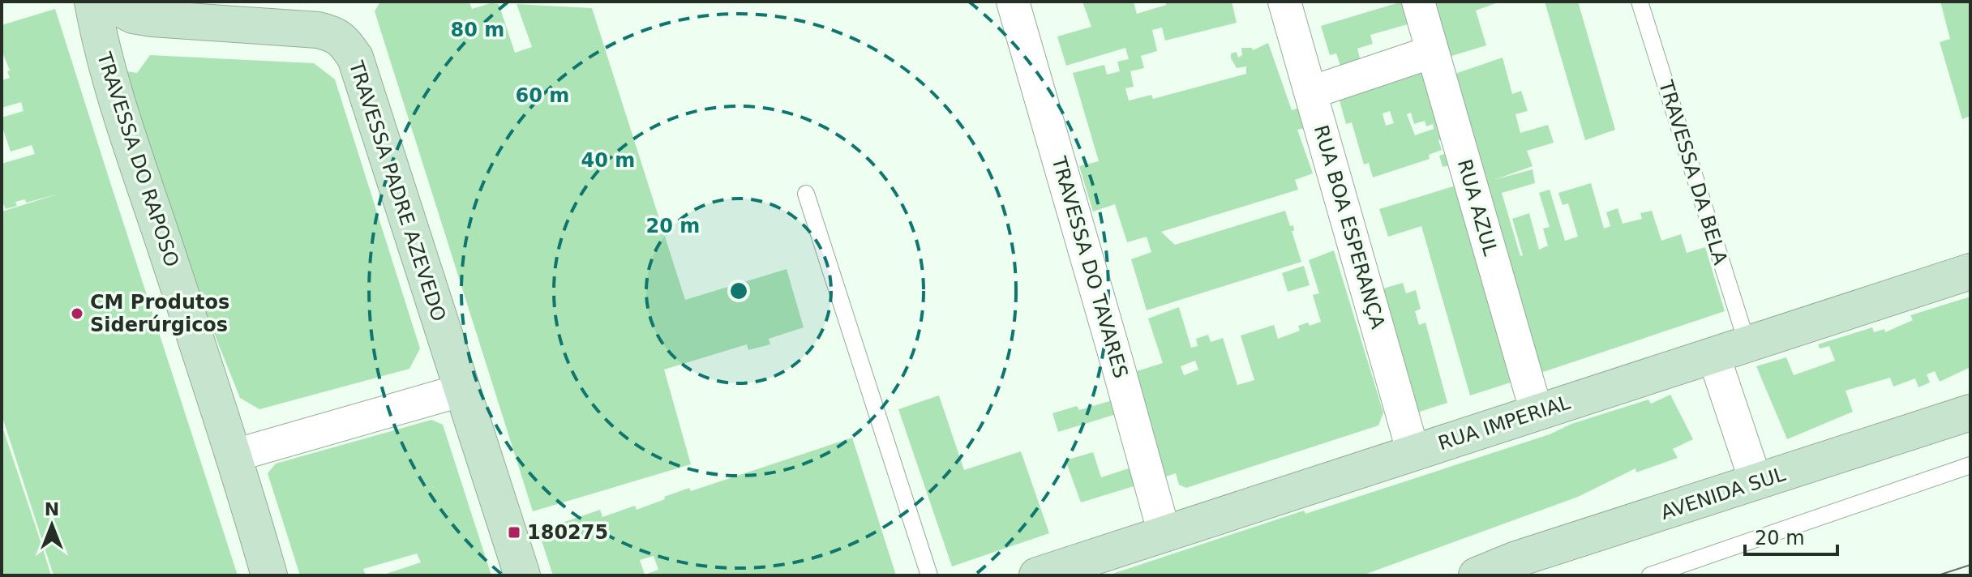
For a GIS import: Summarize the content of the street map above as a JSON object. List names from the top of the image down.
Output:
{
  "streets": {
    "main road": [
      "TRAVESSA DO RAPOSO",
      "TRAVESSA PADRE AZEVEDO",
      "RUA IMPERIAL",
      "AVENIDA SUL"
    ],
    "street": ["RUA AZUL", "RUA BOA ESPERANÇA", "TRAVESSA DO TAVARES"],
    "lane": ["TRAVESSA DA BELA"]
  },
  "crossings": [
    ["TRAVESSA DA BELA", "RUA IMPERIAL"],
    ["RUA AZUL", "RUA IMPERIAL"],
    ["RUA BOA ESPERANÇA", "RUA IMPERIAL"],
    ["TRAVESSA DO TAVARES", "RUA IMPERIAL"]
  ],
  "places": {
    "other": ["CM Produtos Siderúrgicos"],
    "transit": ["180275"]
  },
  "scale_bar": "20 m",
  "north": "top",
  "rings": [
    "80 m",
    "60 m",
    "40 m",
    "20 m"
  ]
}
